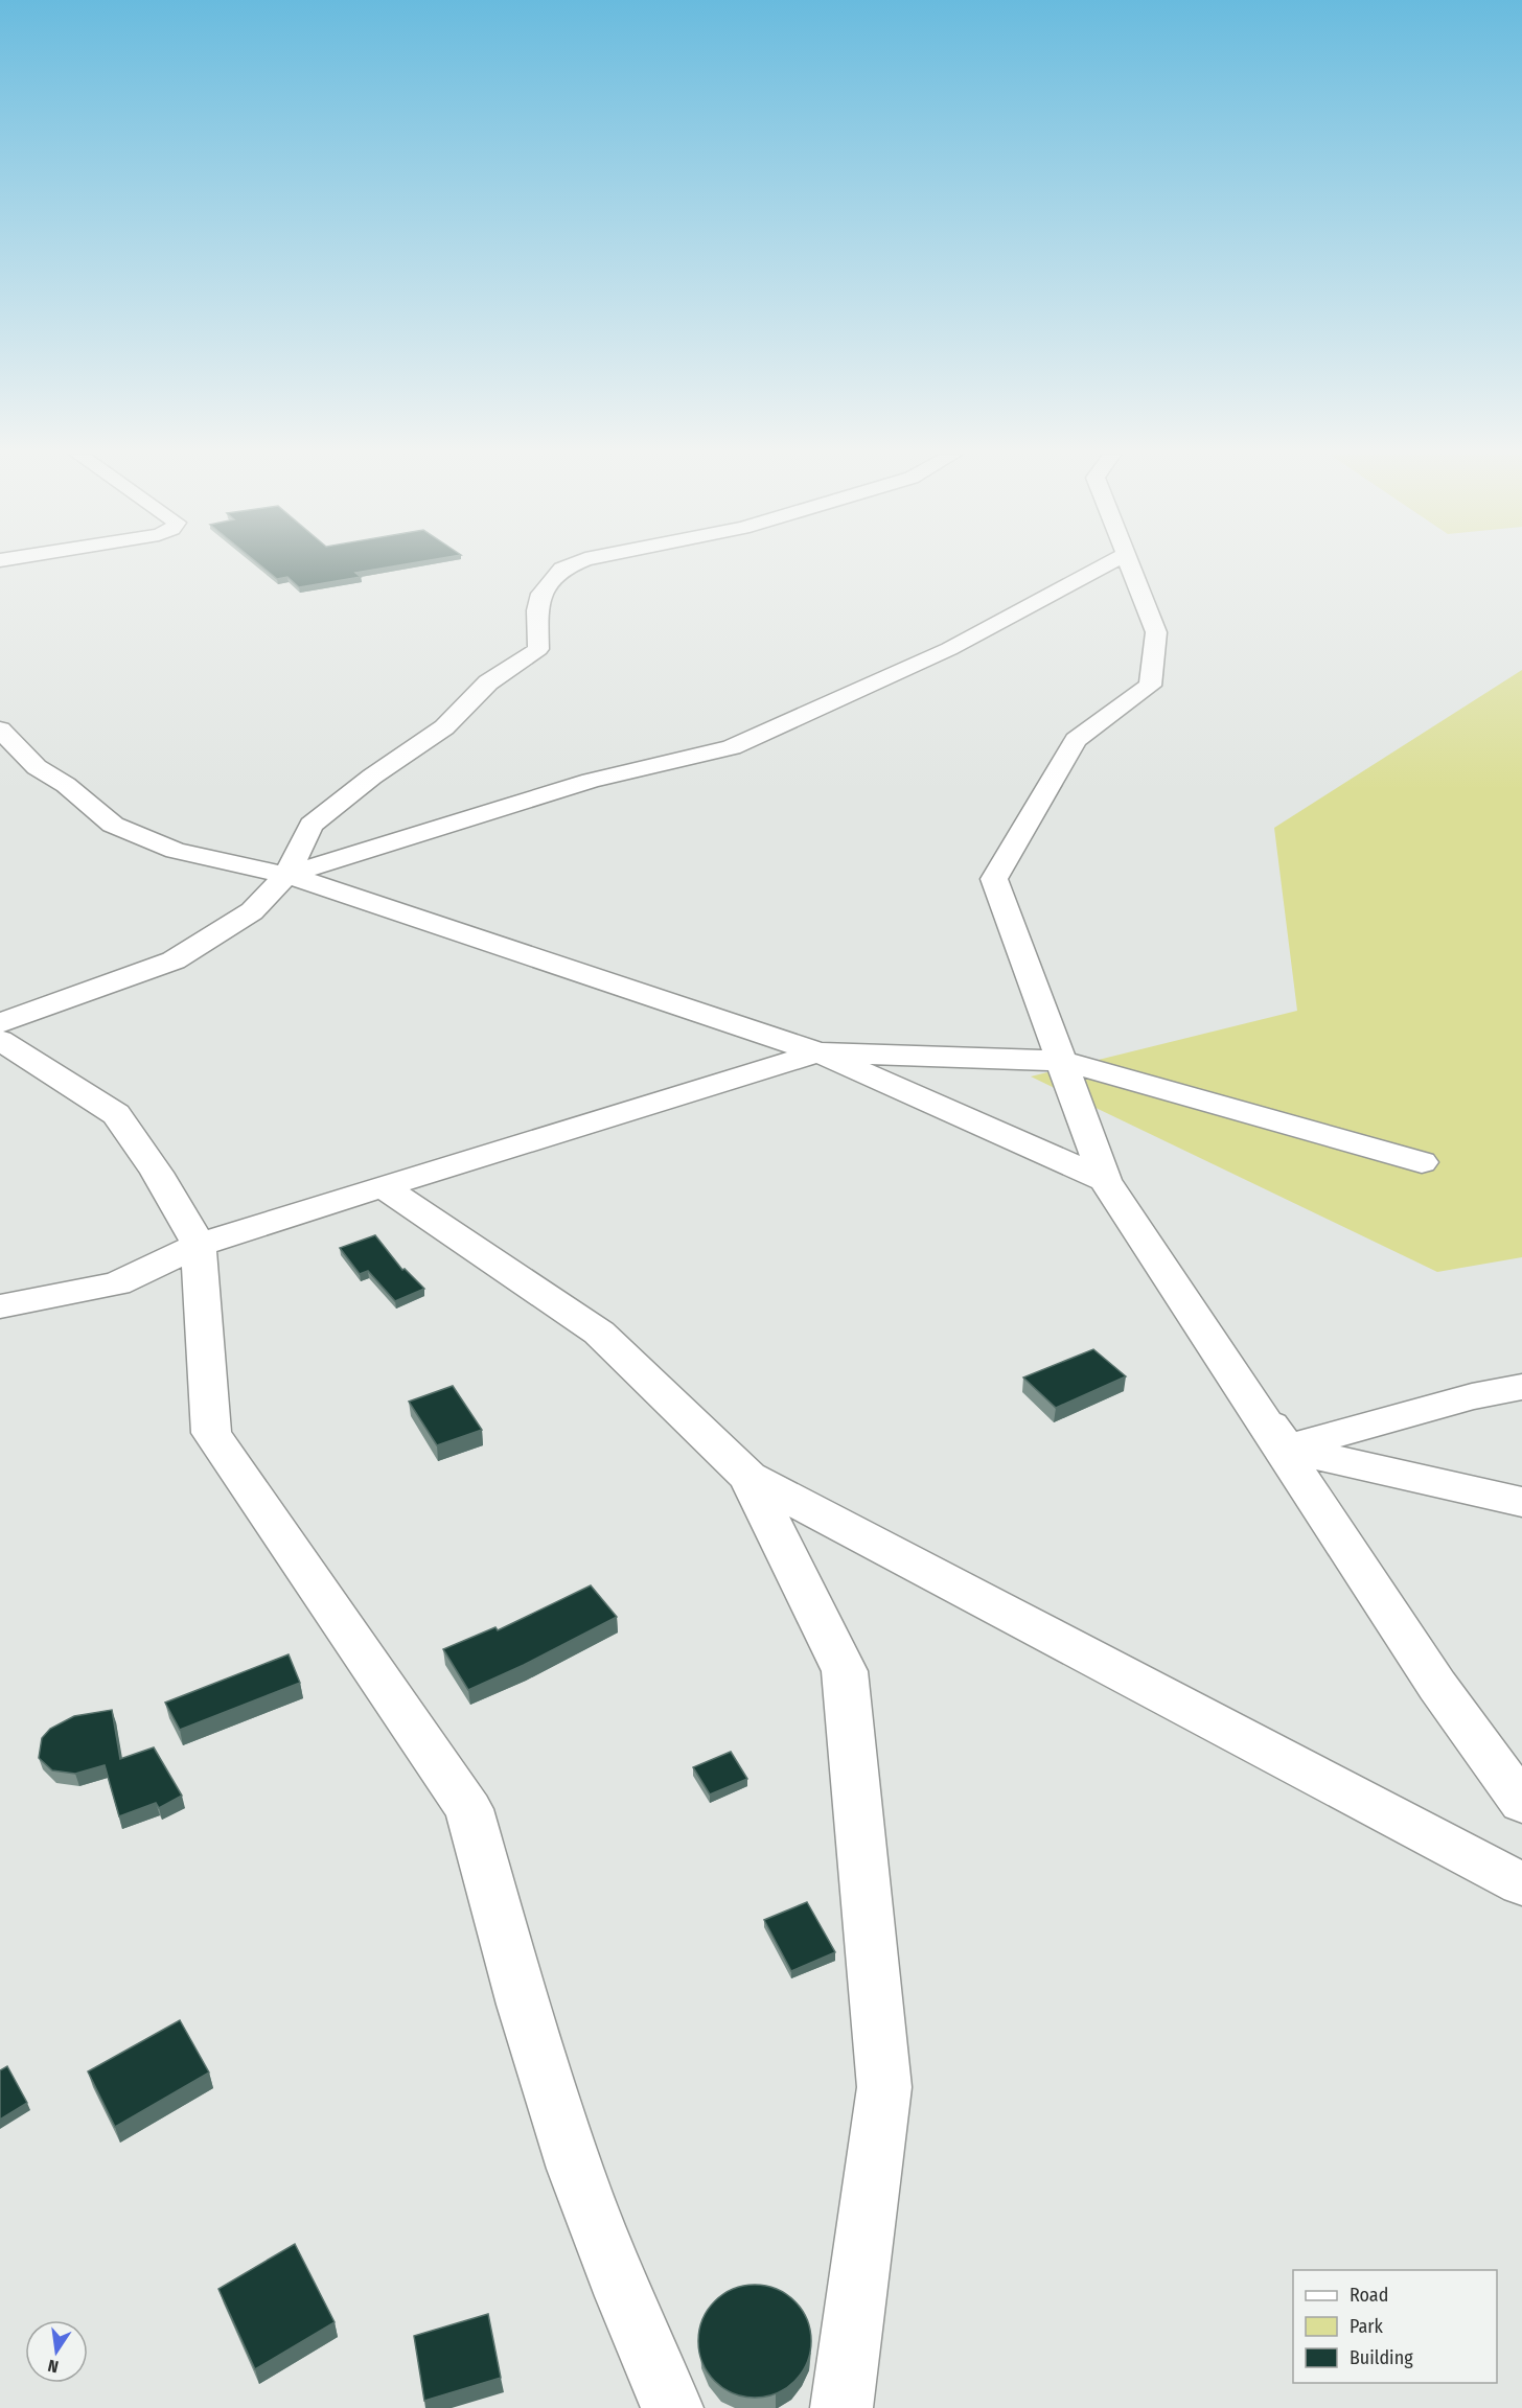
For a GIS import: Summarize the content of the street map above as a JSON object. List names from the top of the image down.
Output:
{
  "legend": ["Road", "Park", "Building"],
  "north": "bottom"
}
